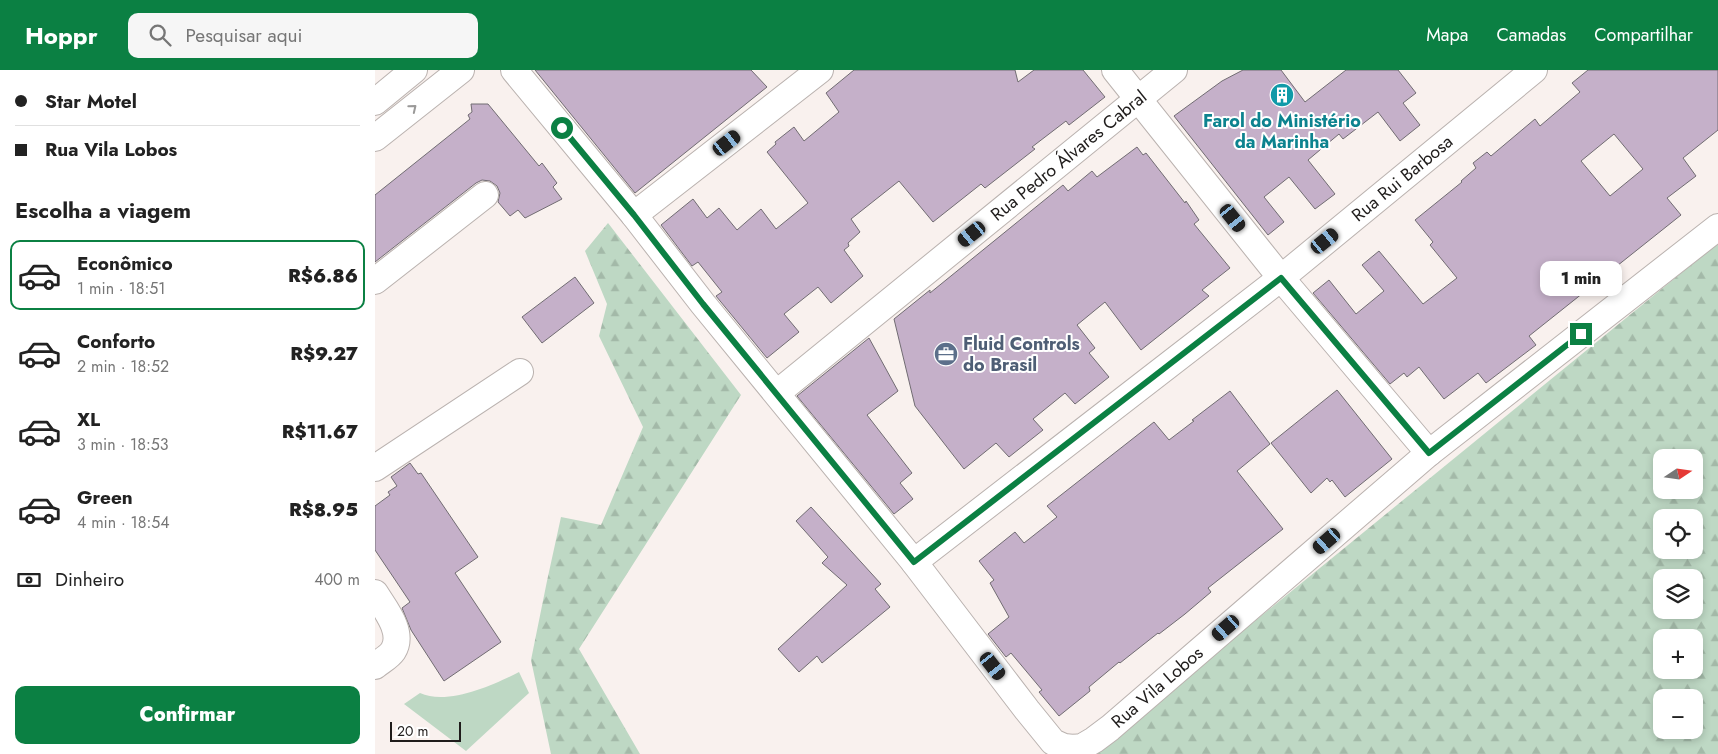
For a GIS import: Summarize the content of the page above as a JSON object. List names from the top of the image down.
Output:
{
  "streets": {
    "street": ["Rua Pedro Álvares Cabral", "Rua Rui Barbosa", "Rua Vila Lobos"]
  },
  "crossings": [
    ["Rua Rui Barbosa", "Rua Vila Lobos"]
  ],
  "places": {
    "building": ["Farol do Ministério da Marinha"],
    "office": ["Fluid Controls do Brasil"]
  },
  "scale_bar": "20 m",
  "north": "right",
  "page": {
    "header": "Hoppr",
    "search": "Pesquisar aqui",
    "nav": ["Mapa", "Camadas", "Compartilhar"],
    "banner": ["Star Motel", "Rua Vila Lobos"],
    "heading": "Escolha a viagem",
    "list": [
      {
        "name": "Econômico",
        "note": "1 min · 18:51",
        "value": "R$6.86"
      },
      {
        "name": "Conforto",
        "note": "2 min · 18:52",
        "value": "R$9.27"
      },
      {
        "name": "XL",
        "note": "3 min · 18:53",
        "value": "R$11.67"
      },
      {
        "name": "Green",
        "note": "4 min · 18:54",
        "value": "R$8.95"
      }
    ],
    "bubble": "1 min",
    "map_buttons": ["+", "−"],
    "pay": ["Dinheiro", "400 m"],
    "buttons": "Confirmar",
    "scale": "20 m"
  }
}
